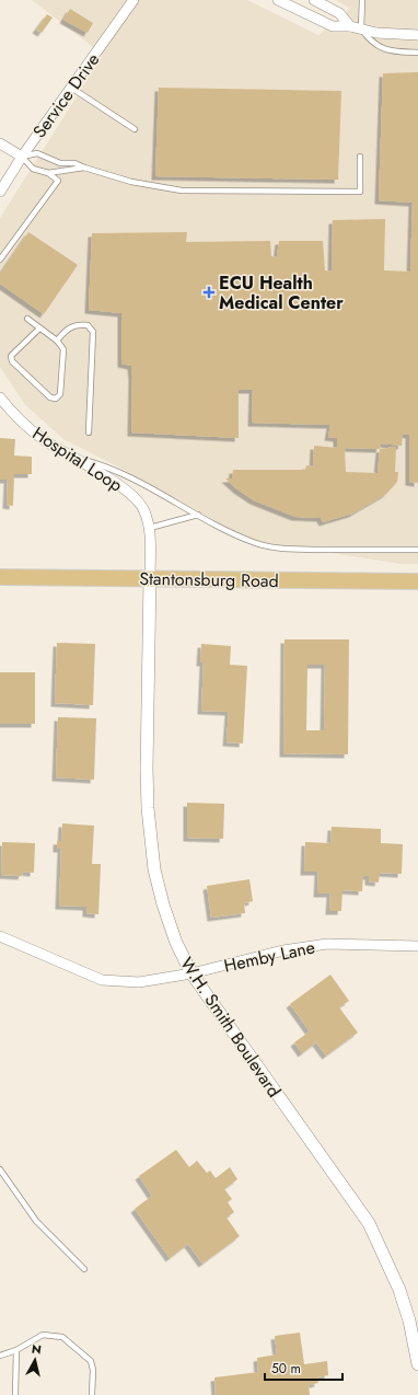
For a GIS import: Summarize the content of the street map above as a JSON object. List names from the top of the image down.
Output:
{
  "streets": {
    "main road": ["Stantonsburg Road"],
    "street": [
      "Service Drive",
      "Hospital Loop",
      "Hemby Lane",
      "W.H. Smith Boulevard"
    ]
  },
  "crossings": [
    ["Hospital Loop", "Stantonsburg Road"],
    ["Hospital Loop", "W.H. Smith Boulevard"],
    ["Stantonsburg Road", "W.H. Smith Boulevard"],
    ["Hemby Lane", "W.H. Smith Boulevard"]
  ],
  "places": {
    "health": ["ECU Health Medical Center"]
  },
  "scale_bar": "50 m",
  "north": "top"
}
